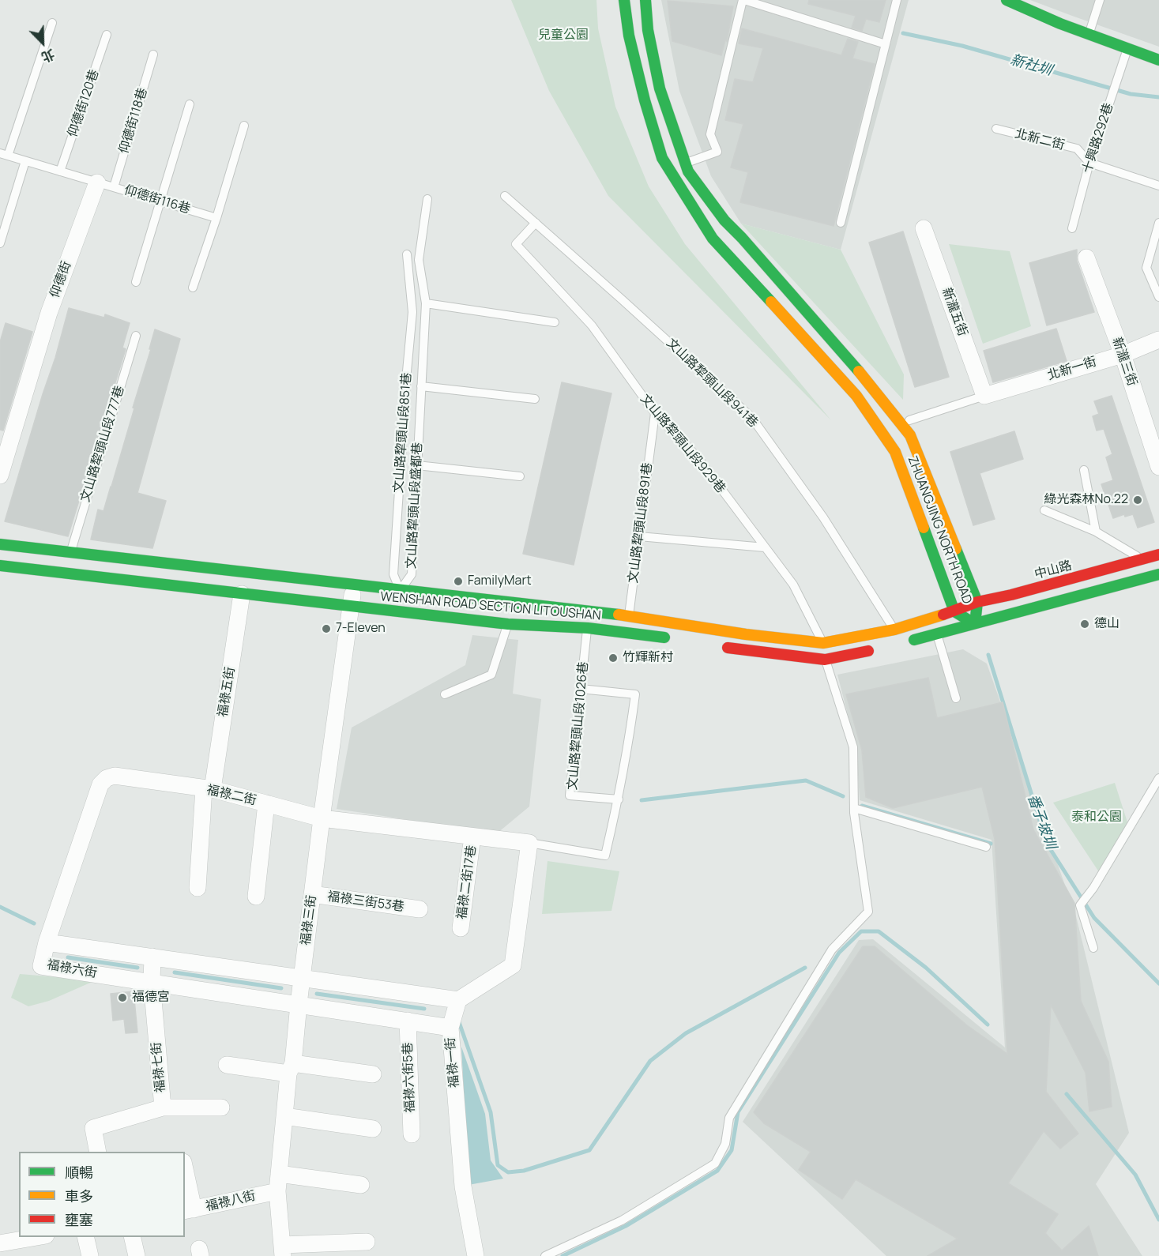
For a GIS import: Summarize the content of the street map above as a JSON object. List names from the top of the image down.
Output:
{
  "streets": {
    "main road": ["ZHUANGJING NORTH ROAD", "中山路", "WENSHAN ROAD SECTION LITOUSHAN"],
    "street": [
      "仰德街",
      "新瀧五街",
      "新瀧三街",
      "北新一街",
      "福祿五街",
      "福祿二街",
      "福祿二街17巷",
      "福祿三街53巷",
      "福祿三街",
      "福祿六街",
      "福祿一街",
      "福祿七街",
      "福祿六街5巷",
      "福祿八街"
    ],
    "lane": [
      "仰德街120巷",
      "仰德街118巷",
      "十興路292巷",
      "北新二街",
      "仰德街116巷",
      "文山路犂頭山段941巷",
      "文山路犂頭山段851巷",
      "文山路犂頭山段777巷",
      "文山路犂頭山段929巷",
      "文山路犂頭山段盛都巷",
      "文山路犂頭山段891巷",
      "文山路犂頭山段1026巷"
    ]
  },
  "crossings": [
    ["仰德街118巷", "仰德街116巷"],
    ["十興路292巷", "北新二街"],
    ["仰德街116巷", "仰德街"],
    ["新瀧五街", "北新一街"],
    ["新瀧三街", "北新一街"],
    ["文山路犂頭山段941巷", "文山路犂頭山段929巷"],
    ["文山路犂頭山段941巷", "WENSHAN ROAD SECTION LITOUSHAN"],
    ["文山路犂頭山段851巷", "文山路犂頭山段盛都巷"],
    ["文山路犂頭山段851巷", "WENSHAN ROAD SECTION LITOUSHAN"],
    ["文山路犂頭山段777巷", "WENSHAN ROAD SECTION LITOUSHAN"],
    ["文山路犂頭山段929巷", "文山路犂頭山段891巷"],
    ["文山路犂頭山段929巷", "WENSHAN ROAD SECTION LITOUSHAN"],
    ["文山路犂頭山段盛都巷", "WENSHAN ROAD SECTION LITOUSHAN"],
    ["文山路犂頭山段891巷", "WENSHAN ROAD SECTION LITOUSHAN"],
    ["ZHUANGJING NORTH ROAD", "中山路"],
    ["ZHUANGJING NORTH ROAD", "WENSHAN ROAD SECTION LITOUSHAN"],
    ["中山路", "WENSHAN ROAD SECTION LITOUSHAN"],
    ["WENSHAN ROAD SECTION LITOUSHAN", "福祿五街"],
    ["WENSHAN ROAD SECTION LITOUSHAN", "文山路犂頭山段1026巷"],
    ["WENSHAN ROAD SECTION LITOUSHAN", "福祿三街"],
    ["福祿五街", "福祿二街"],
    ["福祿二街", "福祿二街17巷"],
    ["福祿二街", "福祿三街"],
    ["福祿二街", "福祿六街"],
    ["福祿三街53巷", "福祿三街"],
    ["福祿三街", "福祿六街"],
    ["福祿三街", "福祿八街"],
    ["福祿六街", "福祿一街"],
    ["福祿六街", "福祿七街"],
    ["福祿六街", "福祿六街5巷"]
  ],
  "water": ["新社圳", "番子坡圳"],
  "parks": ["兒童公園", "泰和公園"],
  "places": [
    "綠光森林No.22",
    "FamilyMart",
    "德山",
    "7-Eleven",
    "竹輝新村",
    "福德宮"
  ],
  "legend": ["順暢", "車多", "壅塞"],
  "north": "bottom right"
}
